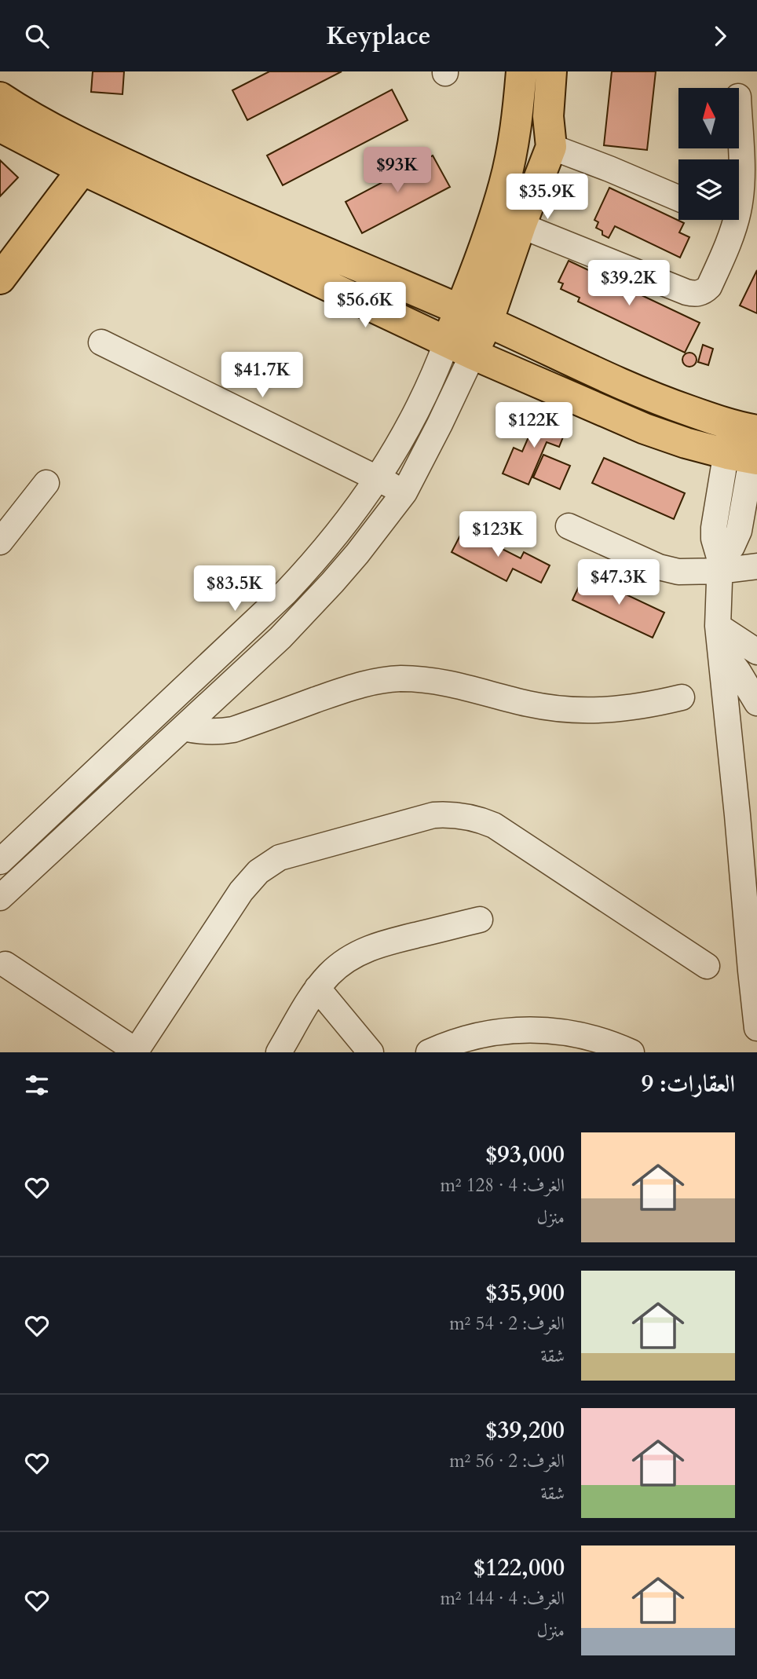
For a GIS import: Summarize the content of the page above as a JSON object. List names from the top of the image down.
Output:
{
  "north": "top",
  "page": {
    "header": "Keyplace",
    "price": [
      "$93K",
      "$35.9K",
      "$39.2K",
      "$56.6K",
      "$41.7K",
      "$122K",
      "$123K",
      "$47.3K",
      "$83.5K"
    ],
    "heading": "العقارات: 9",
    "list": [
      {
        "name": "$93,000",
        "note": "الغرف: 4 · 128 m² · منزل"
      },
      {
        "name": "$35,900",
        "note": "الغرف: 2 · 54 m² · شقة"
      },
      {
        "name": "$39,200",
        "note": "الغرف: 2 · 56 m² · شقة"
      },
      {
        "name": "$122,000",
        "note": "الغرف: 4 · 144 m² · منزل"
      }
    ]
  }
}
